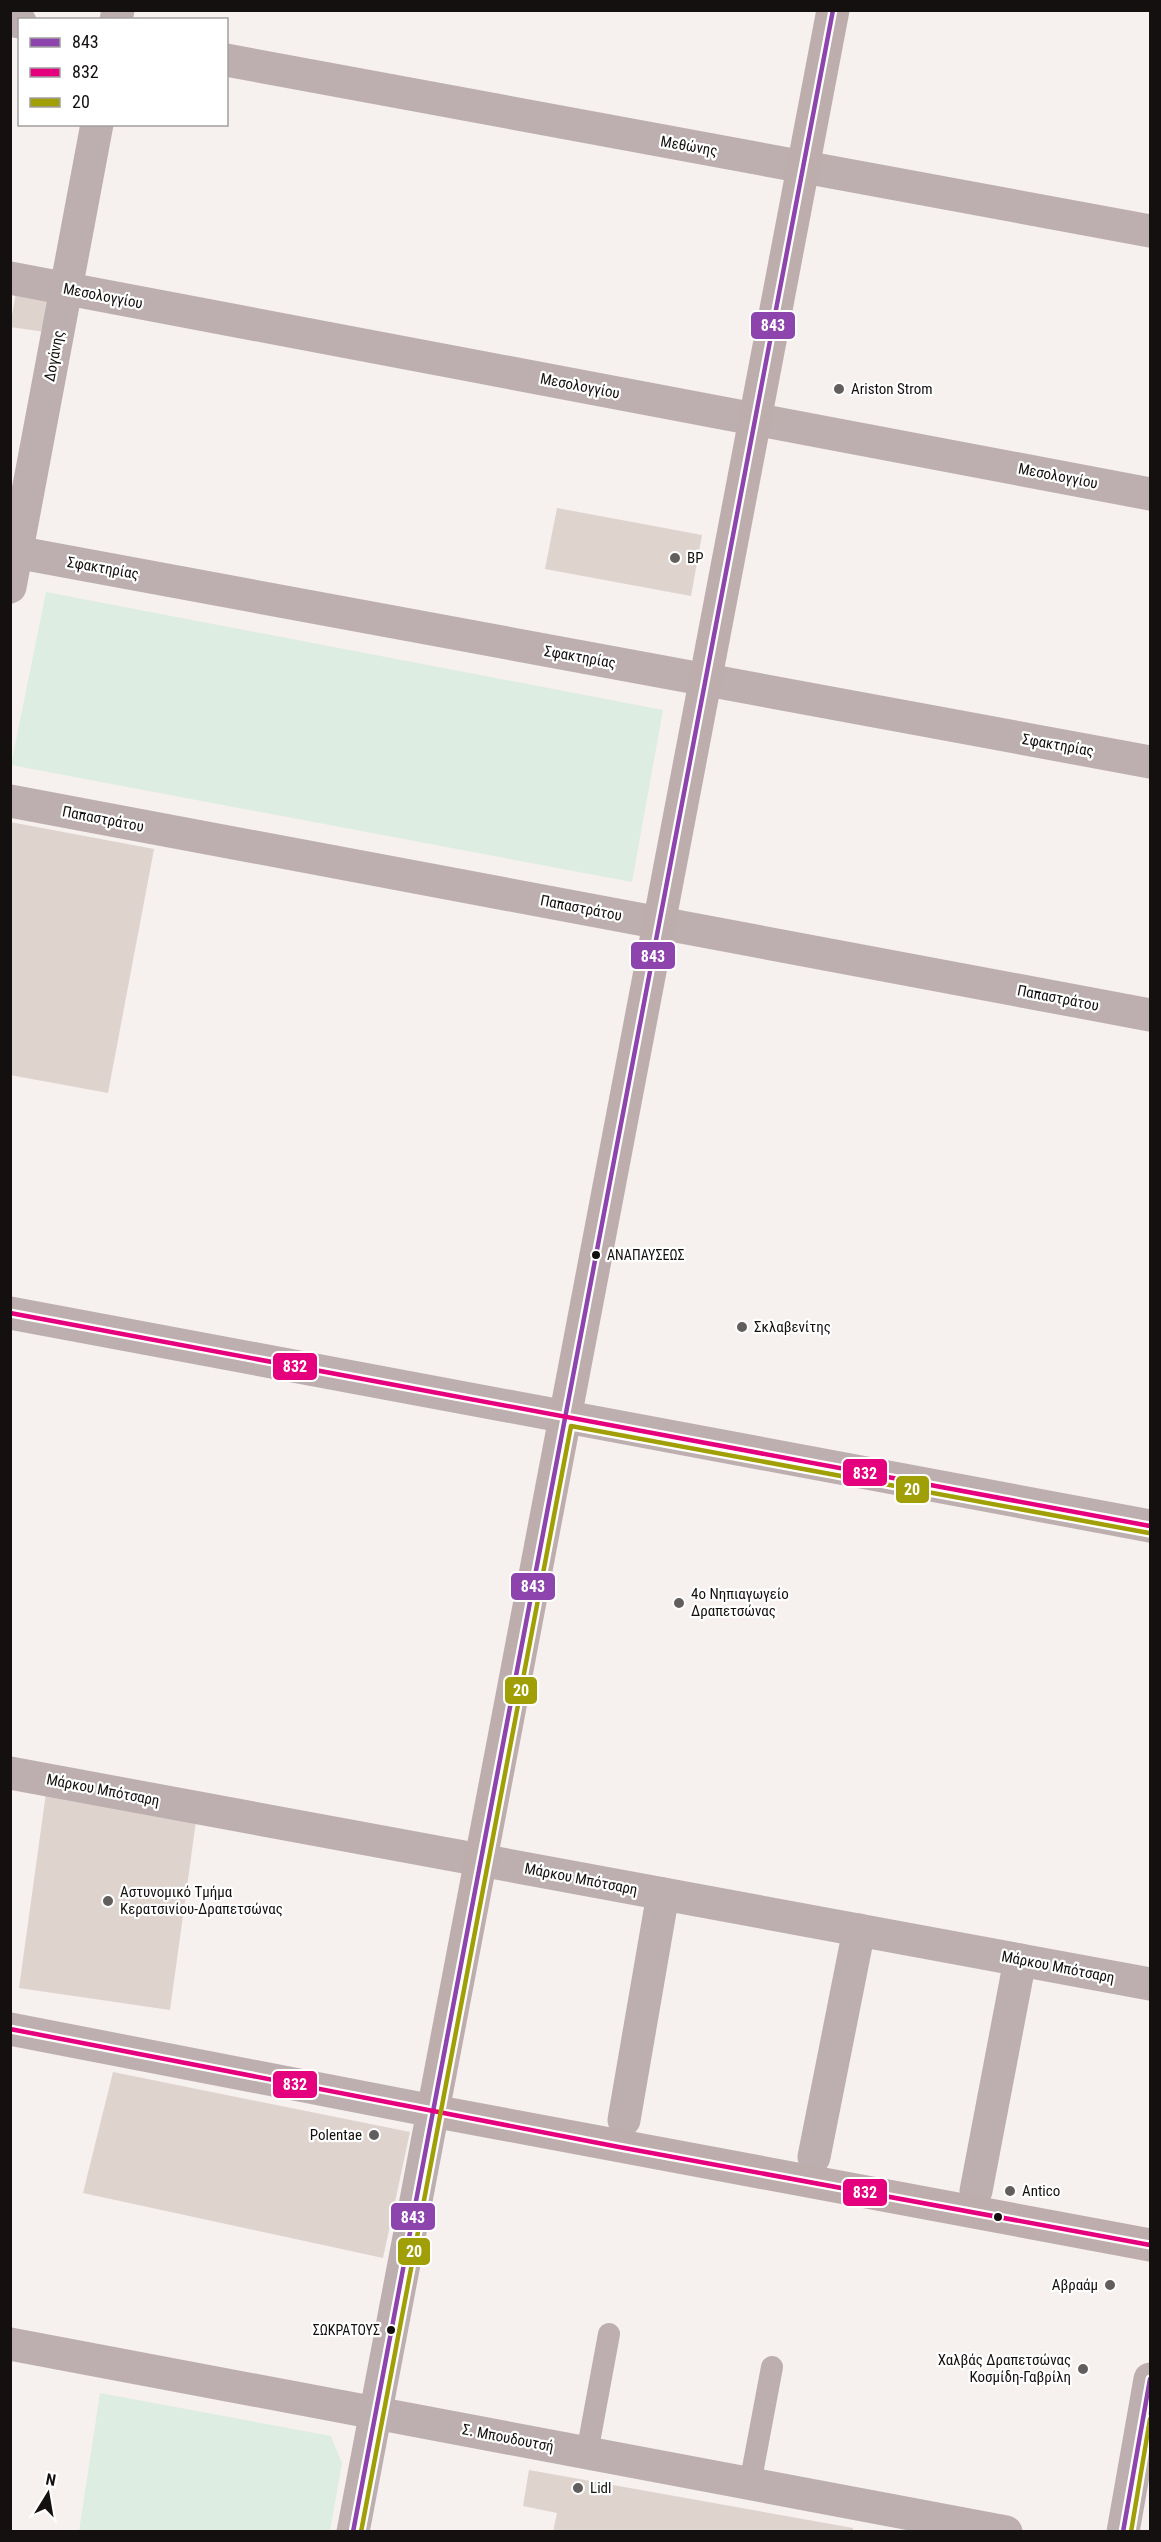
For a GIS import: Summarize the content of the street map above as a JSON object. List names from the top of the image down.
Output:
{
  "streets": {
    "street": [
      "Μεθώνης",
      "Μεσολογγίου",
      "Δογάνης",
      "Σφακτηρίας",
      "Παπαστράτου",
      "Μάρκου Μπότσαρη",
      "Σ. Μπουδουτσή"
    ]
  },
  "crossings": [
    ["Μεσολογγίου", "Δογάνης"],
    ["Δογάνης", "Σφακτηρίας"]
  ],
  "places": [
    "Ariston Strom",
    "BP",
    "ΑΝΑΠΑΥΣΕΩΣ",
    "Σκλαβενίτης",
    "4ο Νηπιαγωγείο Δραπετσώνας",
    "Αστυνομικό Τμήμα Κερατσινίου-Δραπετσώνας",
    "Polentae",
    "Antico",
    "Αβραάμ",
    "ΣΩΚΡΑΤΟΥΣ",
    "Χαλβάς Δραπετσώνας Κοσμίδη-Γαβρίλη",
    "Lidl"
  ],
  "lines": ["transit line 843", "transit line 832", "transit line 20"],
  "legend": ["843", "832", "20"],
  "north": "top"
}
